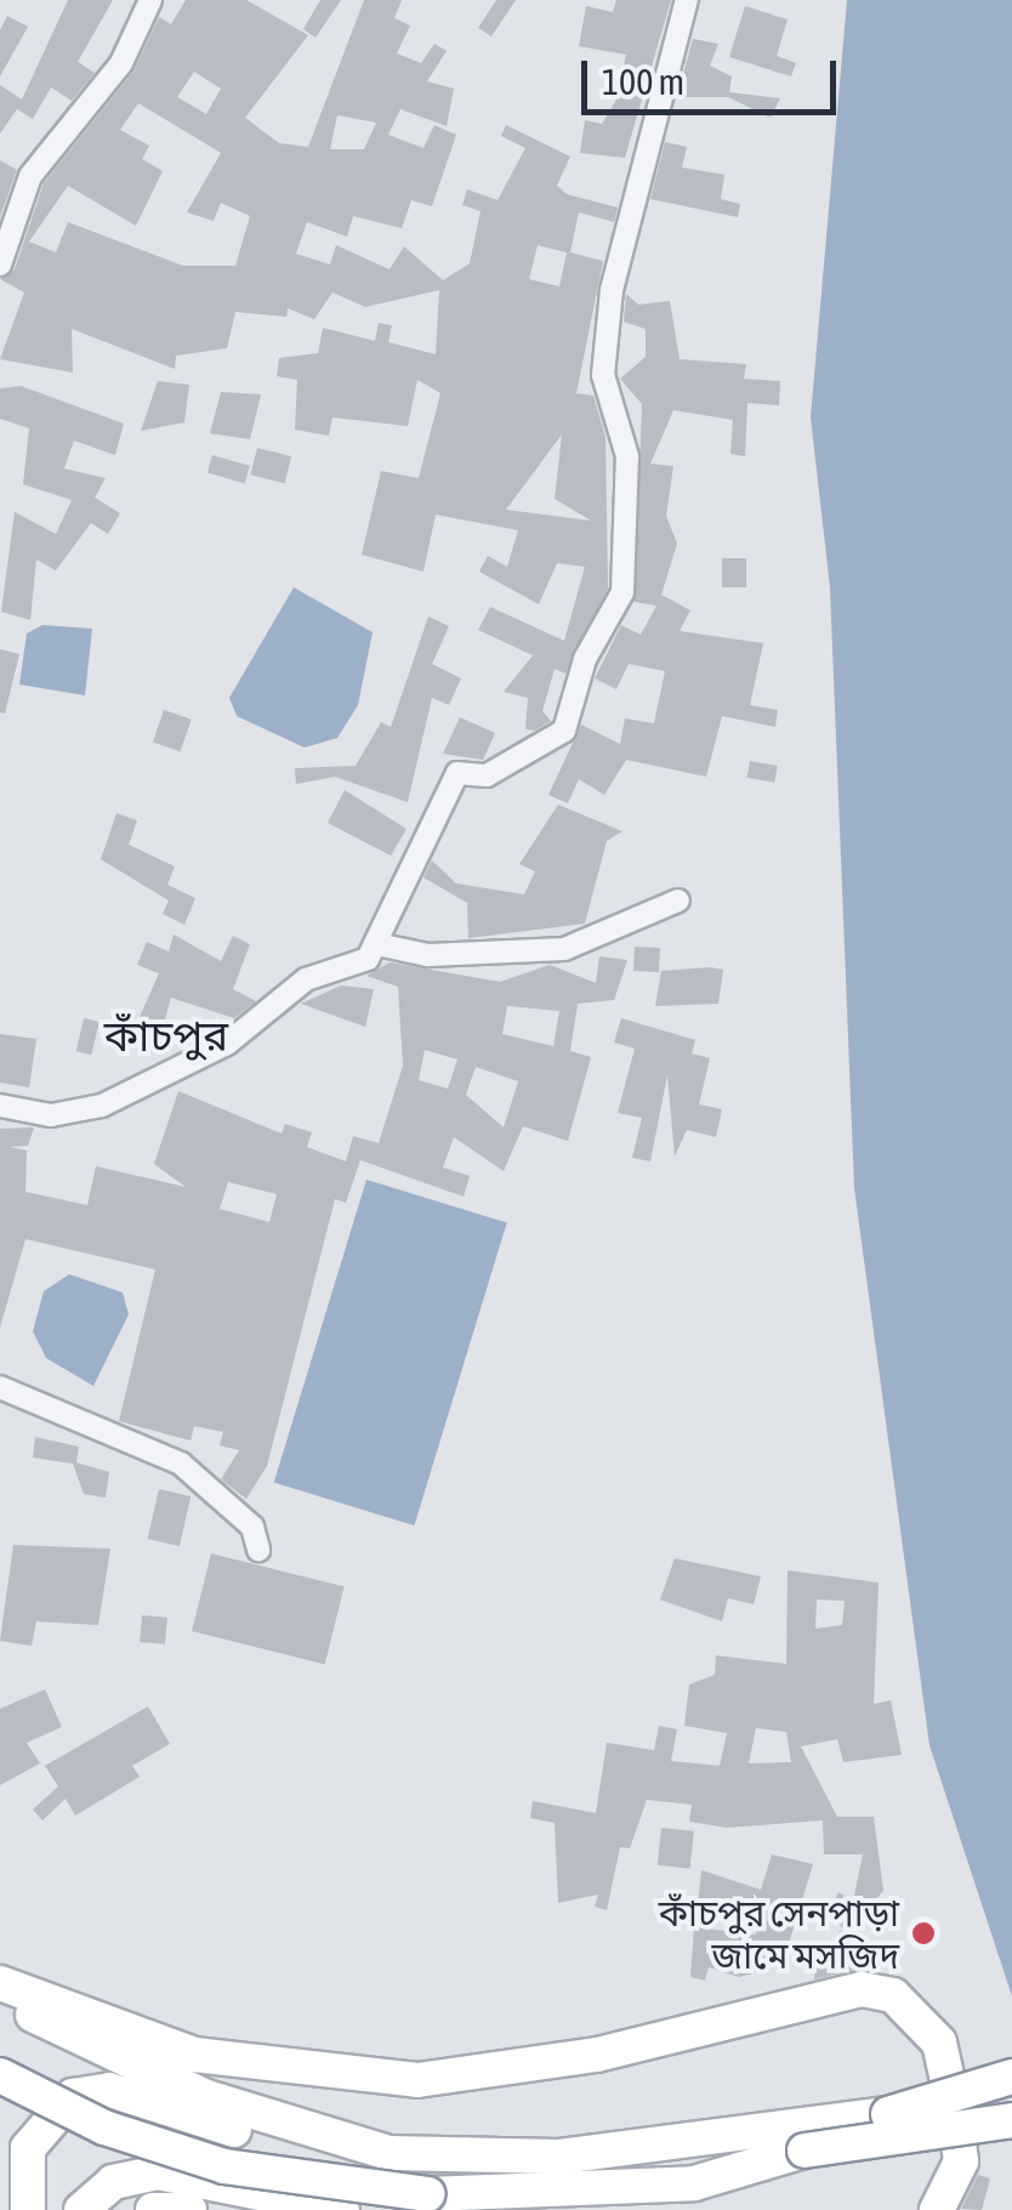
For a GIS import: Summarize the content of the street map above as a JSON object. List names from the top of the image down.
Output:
{
  "districts": ["কাঁচপুর"],
  "places": ["কাঁচপুর সেনপাড়া জামে মসজিদ"],
  "scale_bar": "100 m"
}
